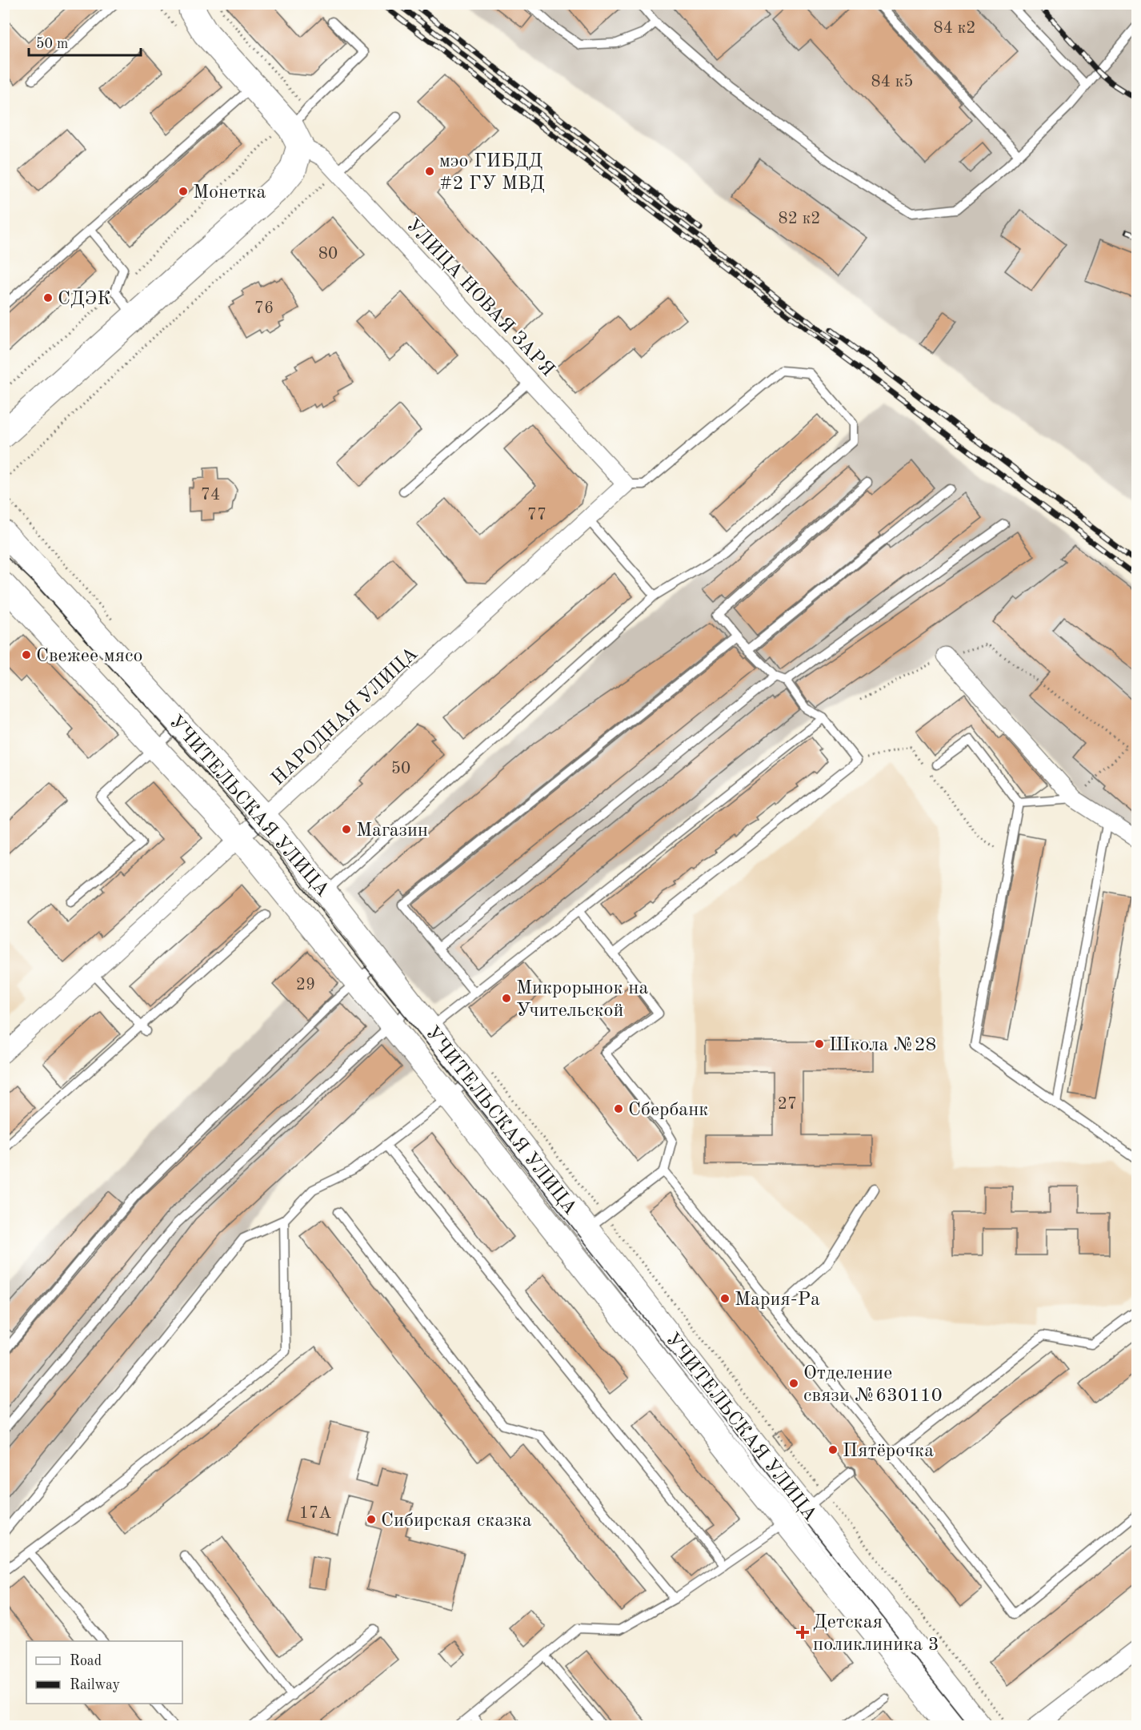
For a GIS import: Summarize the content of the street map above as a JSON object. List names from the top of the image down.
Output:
{
  "streets": {
    "main road": ["УЧИТЕЛЬСКАЯ УЛИЦА"],
    "street": ["УЛИЦА НОВАЯ ЗАРЯ", "НАРОДНАЯ УЛИЦА"]
  },
  "crossings": [
    ["УЛИЦА НОВАЯ ЗАРЯ", "НАРОДНАЯ УЛИЦА"],
    ["НАРОДНАЯ УЛИЦА", "УЧИТЕЛЬСКАЯ УЛИЦА"]
  ],
  "places": {
    "other": [
      "мэо ГИБДД #2 ГУ МВД",
      "Монетка",
      "СДЭК",
      "Свежее мясо",
      "Магазин",
      "Микрорынок на Учительской",
      "Школа №28",
      "Сбербанк",
      "Мария-Ра",
      "Отделение связи №630110",
      "Пятёрочка",
      "Сибирская сказка"
    ],
    "health": ["Детская поликлиника 3"]
  },
  "house_numbers": [
    "84 к2",
    "84 к5",
    "82 к2",
    "80",
    "76",
    "74",
    "77",
    "50",
    "29",
    "27",
    "17А"
  ],
  "legend": ["Road", "Railway"],
  "scale_bar": "50 m"
}
